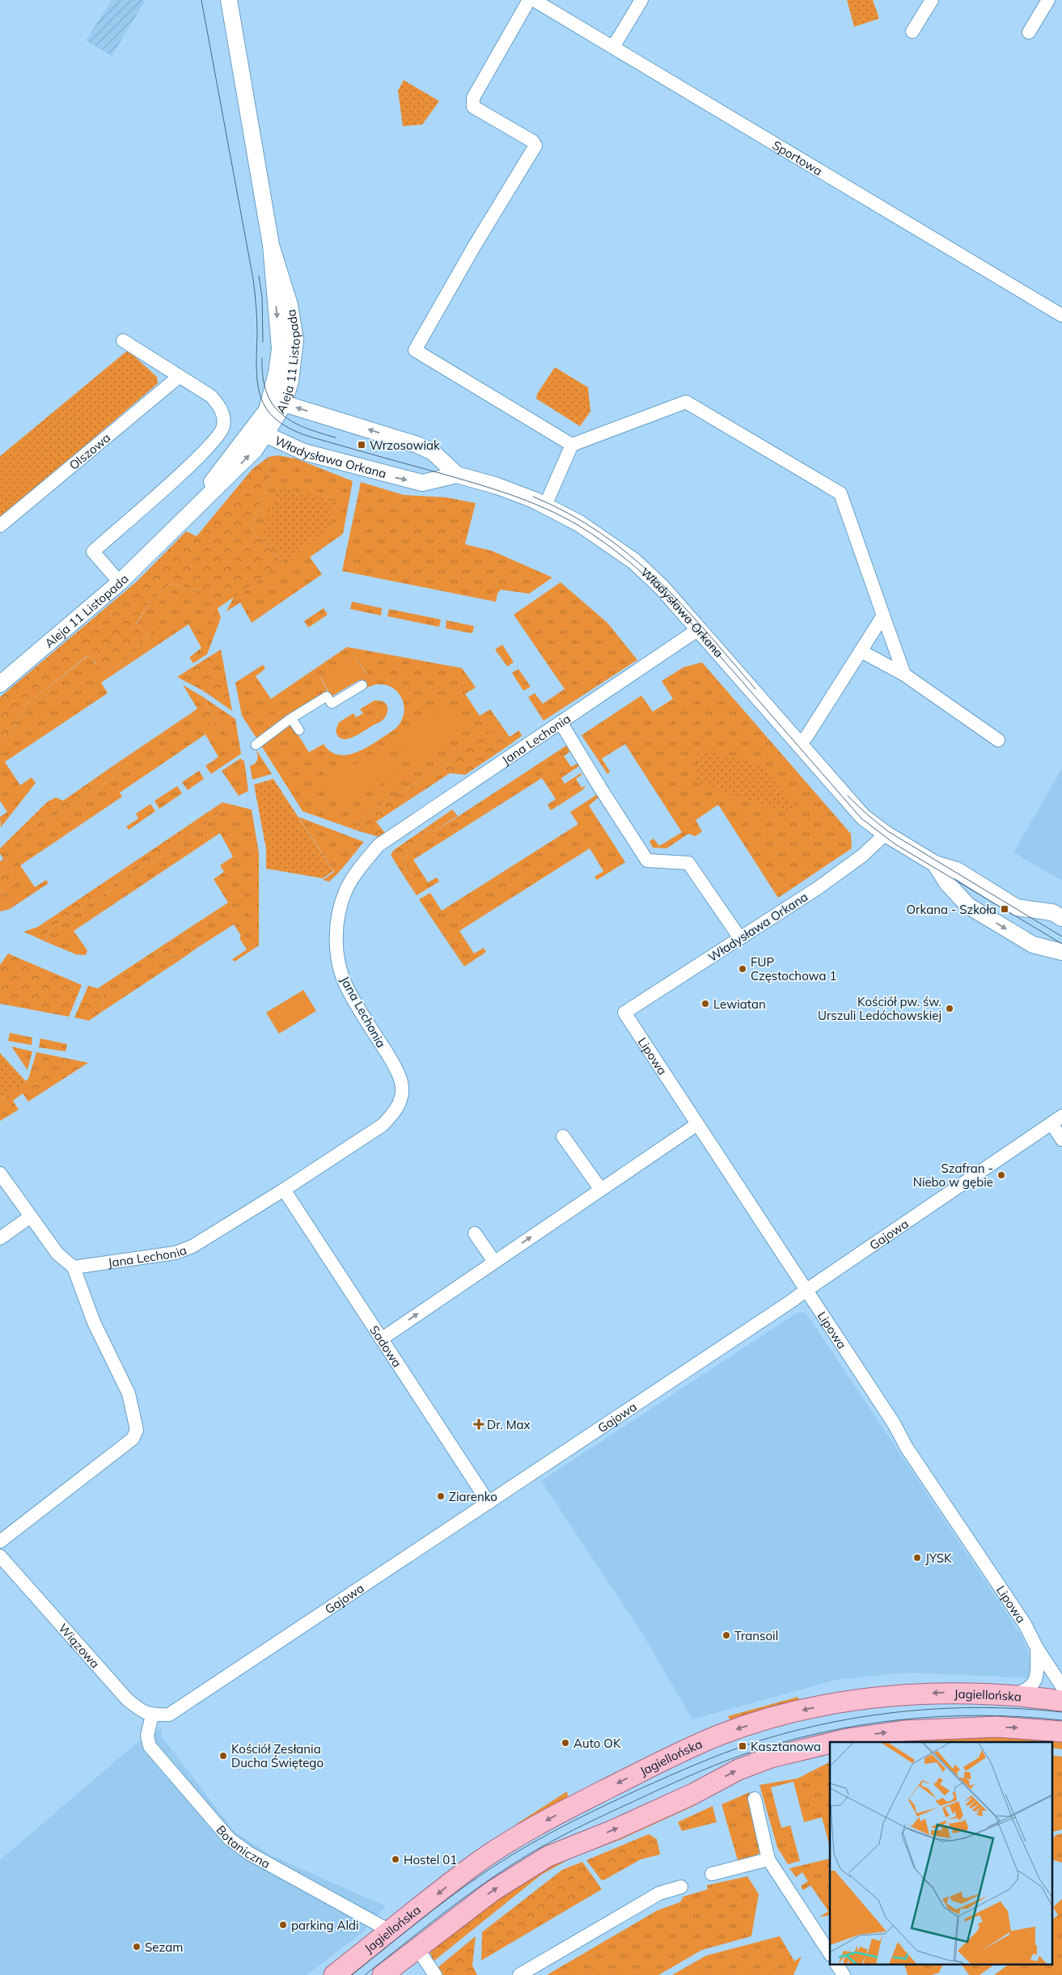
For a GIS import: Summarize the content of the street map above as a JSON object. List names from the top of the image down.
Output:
{
  "streets": {
    "main road": ["Jagiellońska"],
    "street": [
      "Sportowa",
      "Aleja 11 Listopada",
      "Olszowa",
      "Władysława Orkana",
      "Jana Lechonia",
      "Lipowa",
      "Gajowa",
      "Sadowa",
      "Wiązowa",
      "Botaniczna"
    ]
  },
  "crossings": [
    ["Aleja 11 Listopada", "Władysława Orkana"],
    ["Władysława Orkana", "Jana Lechonia"],
    ["Władysława Orkana", "Lipowa"],
    ["Jana Lechonia", "Sadowa"],
    ["Lipowa", "Gajowa"],
    ["Lipowa", "Jagiellońska"],
    ["Gajowa", "Sadowa"],
    ["Gajowa", "Wiązowa"],
    ["Gajowa", "Botaniczna"],
    ["Wiązowa", "Botaniczna"],
    ["Jagiellońska", "Botaniczna"]
  ],
  "places": {
    "transit": ["Wrzosowiak", "Orkana - Szkoła", "Kasztanowa"],
    "other": [
      "FUP Częstochowa 1",
      "Lewiatan",
      "Kościół pw. św. Urszuli Ledóchowskiej",
      "Szafran - Niebo w gębie",
      "Ziarenko",
      "JYSK",
      "Transoil",
      "Auto OK",
      "Kościół Zesłania Ducha Świętego",
      "Hostel 01",
      "parking Aldi",
      "Sezam"
    ],
    "health": ["Dr. Max"]
  }
}
